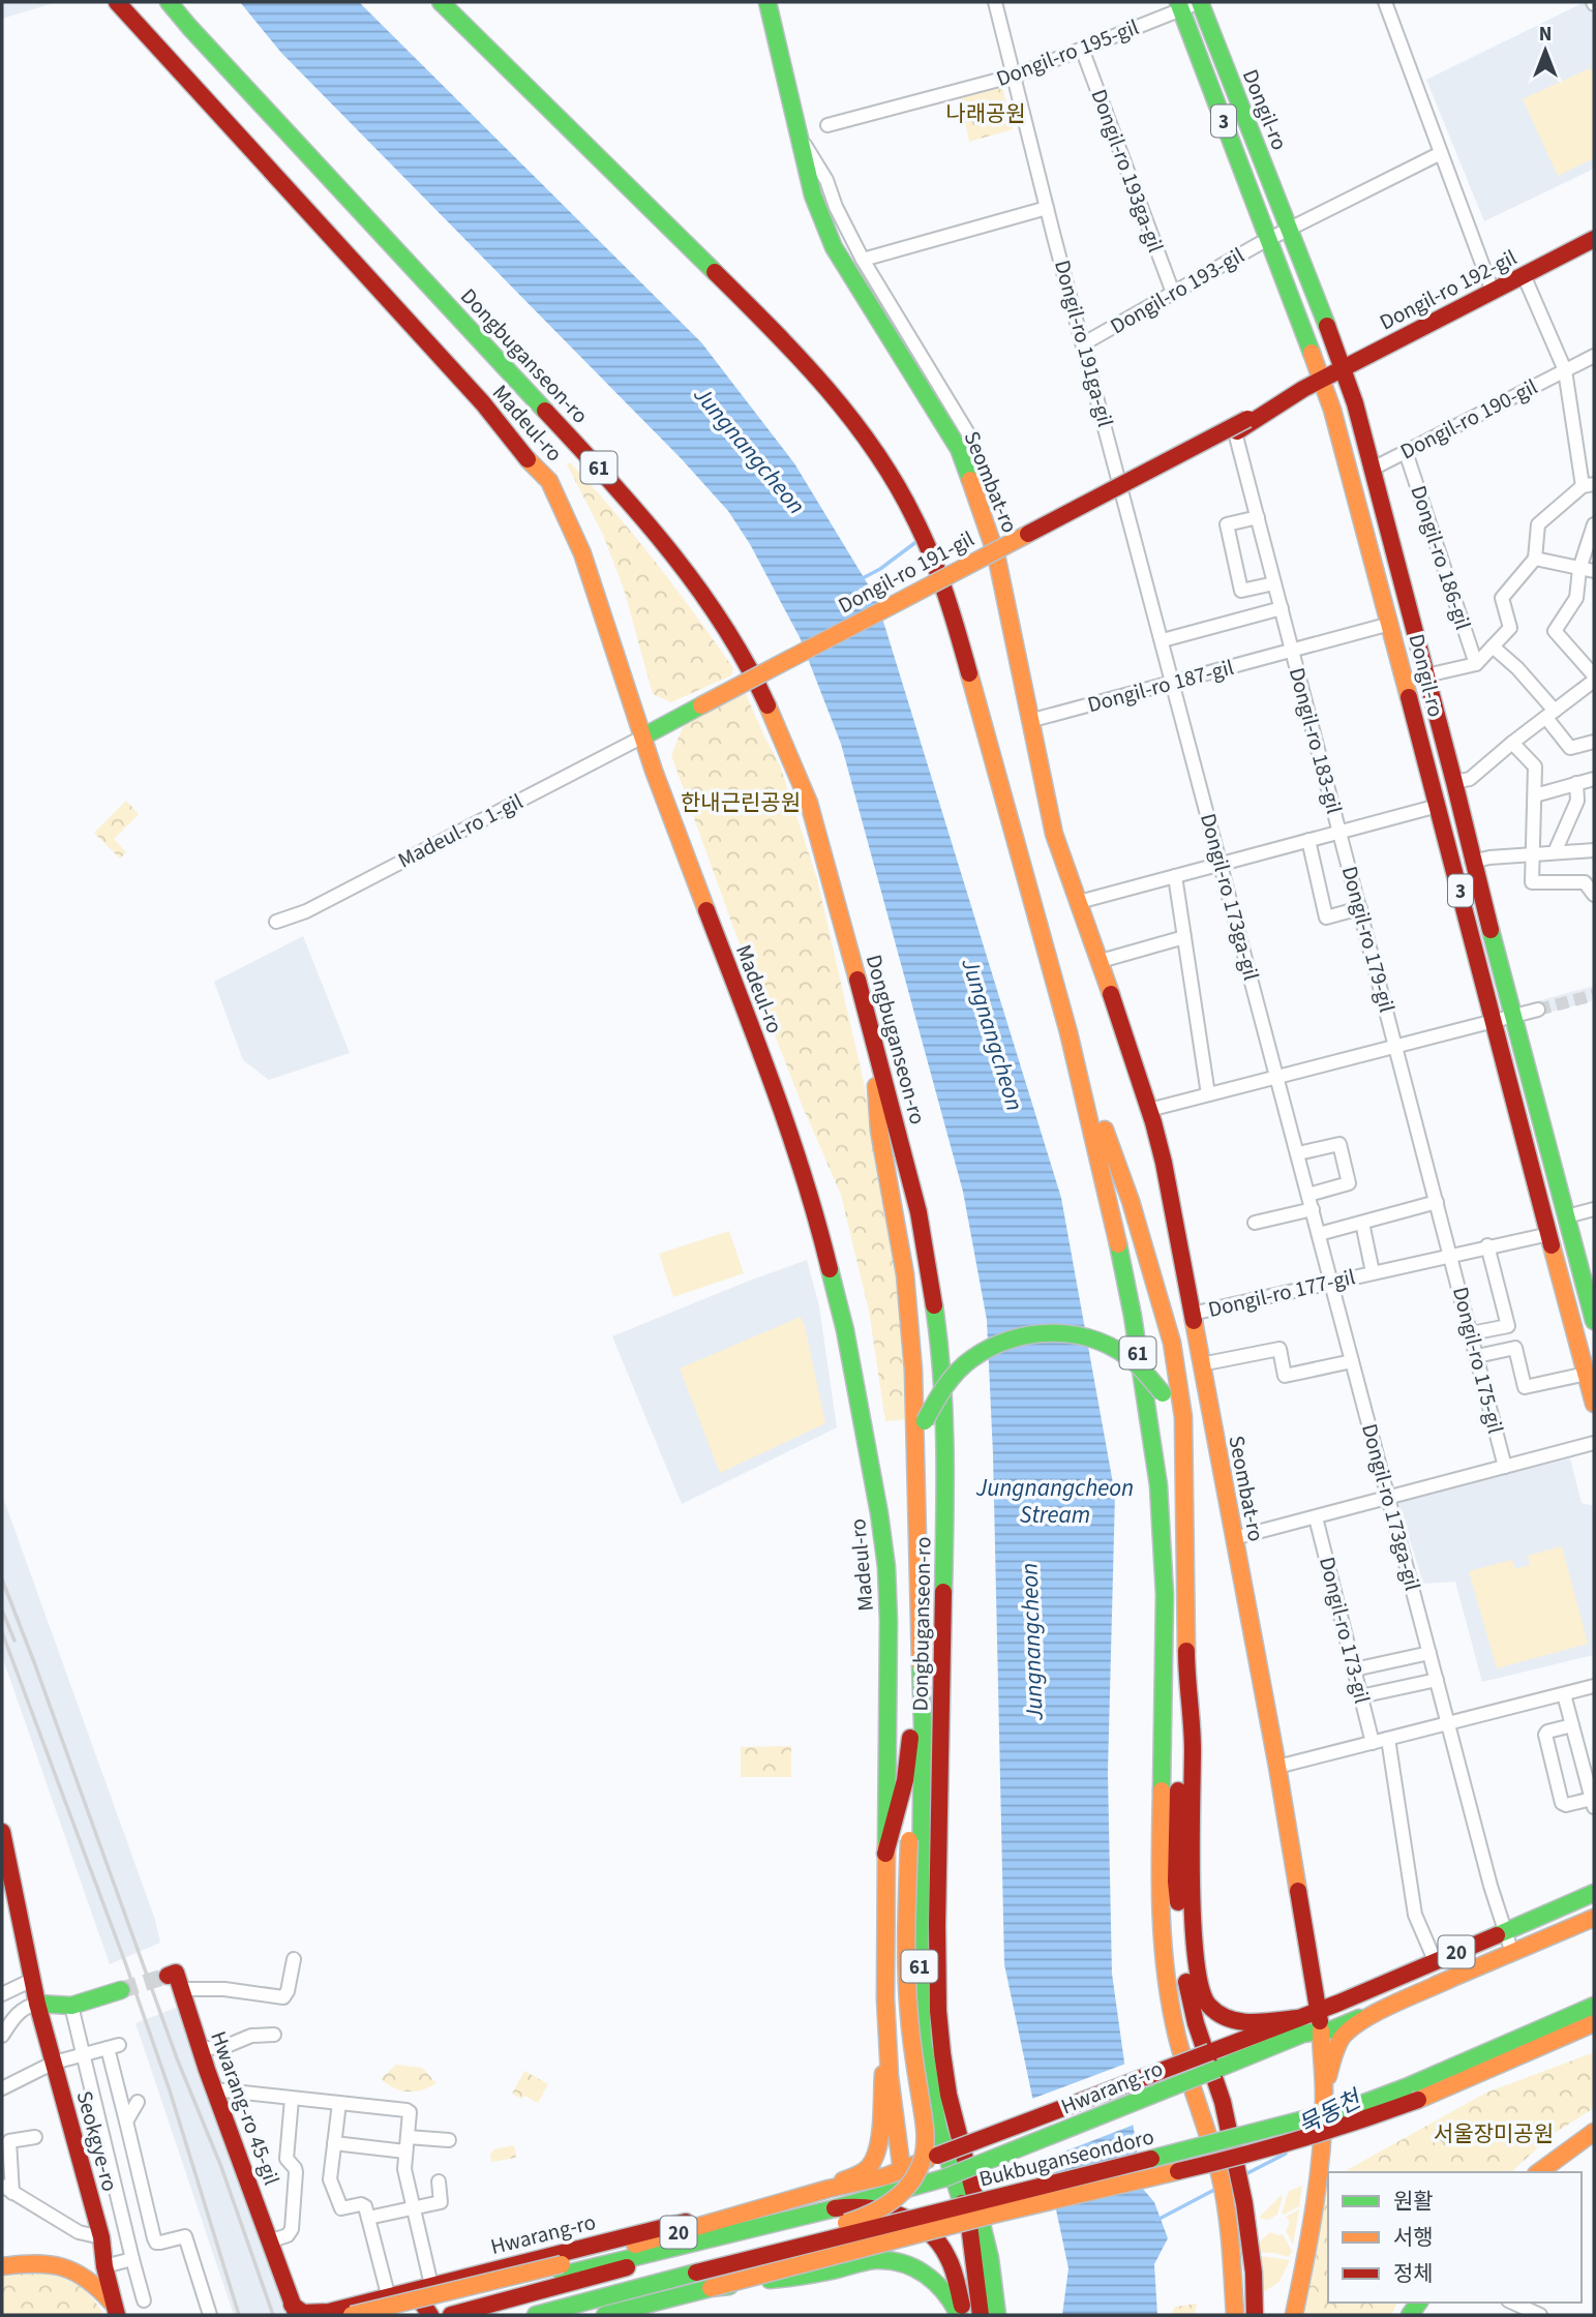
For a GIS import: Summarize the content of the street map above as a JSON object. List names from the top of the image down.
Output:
{
  "streets": {
    "main road": [
      "Dongil-ro",
      "3",
      "Dongil-ro 192-gil",
      "Dongbuganseon-ro",
      "Madeul-ro",
      "61",
      "Seombat-ro",
      "Dongil-ro 191-gil",
      "20",
      "Hwarang-ro",
      "Hwarang-ro 45-gil",
      "Seokgye-ro",
      "Bukbuganseondoro"
    ],
    "street": [
      "Dongil-ro 195-gil",
      "Dongil-ro 193ga-gil",
      "Dongil-ro 193-gil",
      "Dongil-ro 191ga-gil",
      "Dongil-ro 190-gil",
      "Dongil-ro 186-gil",
      "Dongil-ro 187-gil",
      "Dongil-ro 183-gil",
      "Madeul-ro 1-gil",
      "Dongil-ro 173ga-gil",
      "Dongil-ro 179-gil",
      "Dongil-ro 177-gil",
      "Dongil-ro 175-gil",
      "Dongil-ro 173-gil"
    ]
  },
  "crossings": [
    ["Dongil-ro 195-gil", "Dongil-ro"],
    ["Dongil-ro 195-gil", "Dongil-ro 193ga-gil"],
    ["Dongil-ro 195-gil", "Dongil-ro 191ga-gil"],
    ["Dongil-ro", "Dongil-ro 192-gil"],
    ["Dongil-ro", "Dongil-ro 193-gil"],
    ["Dongil-ro", "Dongil-ro 190-gil"],
    ["Dongil-ro", "Dongil-ro 191-gil"],
    ["Dongil-ro", "Dongil-ro 187-gil"],
    ["Dongil-ro", "Dongil-ro 183-gil"],
    ["Dongil-ro", "Dongil-ro 177-gil"],
    ["Dongil-ro 193ga-gil", "Dongil-ro 193-gil"],
    ["Dongil-ro 192-gil", "Dongil-ro 191-gil"],
    ["Dongil-ro 193-gil", "Dongil-ro 191ga-gil"],
    ["Dongil-ro 191ga-gil", "Dongil-ro 191-gil"],
    ["Dongil-ro 191ga-gil", "Dongil-ro 173ga-gil"],
    ["Dongil-ro 190-gil", "Dongil-ro 186-gil"],
    ["Madeul-ro", "Dongil-ro 191-gil"],
    ["Madeul-ro", "Madeul-ro 1-gil"],
    ["Madeul-ro", "Hwarang-ro"],
    ["Seombat-ro", "Dongil-ro 191-gil"],
    ["Seombat-ro", "Dongil-ro 187-gil"],
    ["Seombat-ro", "Dongil-ro 183-gil"],
    ["Seombat-ro", "Dongil-ro 177-gil"],
    ["Seombat-ro", "Hwarang-ro"],
    ["Dongil-ro 191-gil", "Madeul-ro 1-gil"],
    ["Dongil-ro 191-gil", "Dongil-ro 173ga-gil"],
    ["Dongil-ro 187-gil", "Dongil-ro 183-gil"],
    ["Dongil-ro 187-gil", "Dongil-ro 173ga-gil"],
    ["Dongil-ro 183-gil", "Dongil-ro 173ga-gil"],
    ["Dongil-ro 183-gil", "Dongil-ro 179-gil"],
    ["Dongil-ro 173ga-gil", "Dongil-ro 177-gil"],
    ["Dongil-ro 177-gil", "Dongil-ro 175-gil"],
    ["Hwarang-ro", "Hwarang-ro 45-gil"]
  ],
  "water": ["Jungnangcheon", "Jungnangcheon Stream", "묵동천"],
  "parks": ["나래공원", "한내근린공원", "서울장미공원"],
  "legend": ["원활", "서행", "정체"],
  "north": "top"
}
